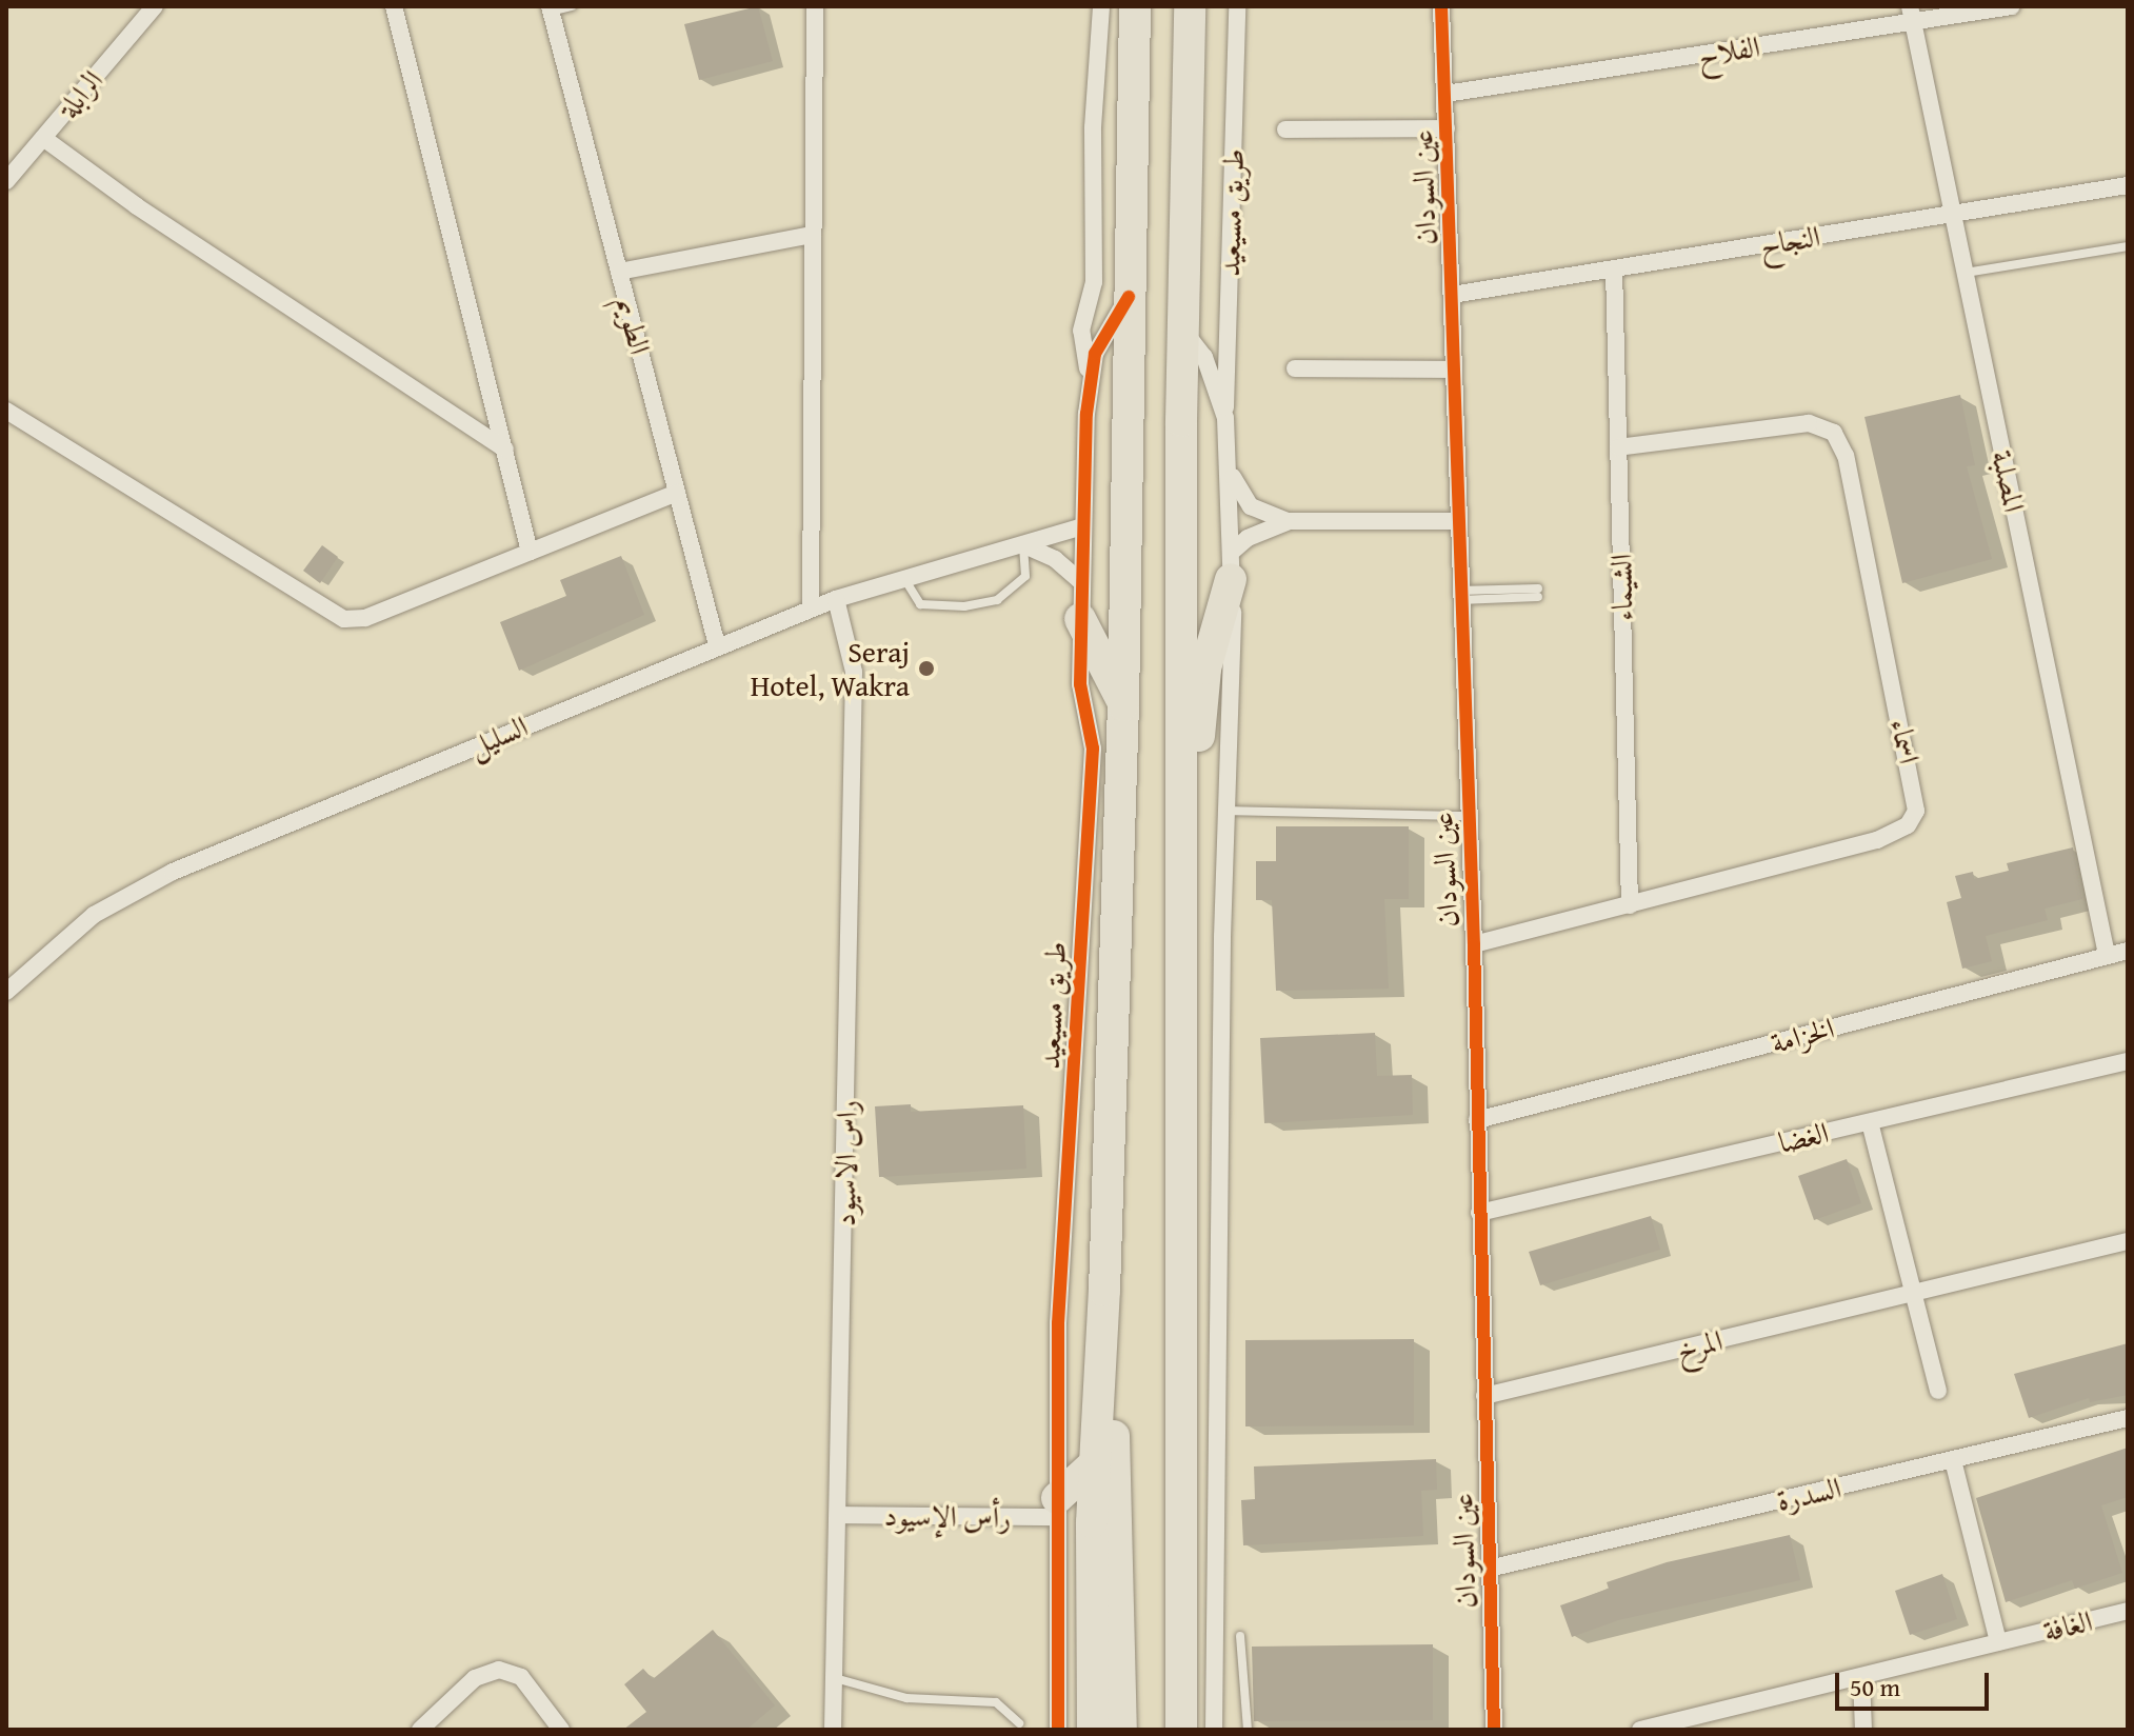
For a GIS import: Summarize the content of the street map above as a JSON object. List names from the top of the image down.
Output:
{
  "streets": {
    "highway": ["طريق مسيعيد"],
    "street": [
      "الفلاح",
      "الرابلة",
      "عين السودان",
      "النجاح",
      "الطويم",
      "المصلبة",
      "الشيماء",
      "السليل",
      "اسماء",
      "الخزامة",
      "الغضا",
      "راس الاسيود",
      "المرخ",
      "السدرة",
      "رأس الإسيود",
      "الغافة"
    ]
  },
  "crossings": [
    ["الفلاح", "عين السودان"],
    ["الفلاح", "المصلبة"],
    ["عين السودان", "النجاح"],
    ["عين السودان", "اسماء"],
    ["عين السودان", "الخزامة"],
    ["عين السودان", "الغضا"],
    ["عين السودان", "المرخ"],
    ["عين السودان", "السدرة"],
    ["طريق مسيعيد", "السليل"],
    ["طريق مسيعيد", "رأس الإسيود"],
    ["النجاح", "المصلبة"],
    ["النجاح", "الشيماء"],
    ["الطويم", "السليل"],
    ["المصلبة", "الخزامة"],
    ["الشيماء", "اسماء"],
    ["السليل", "راس الاسيود"],
    ["راس الاسيود", "رأس الإسيود"]
  ],
  "places": ["Seraj Hotel, Wakra"],
  "scale_bar": "50 m"
}
